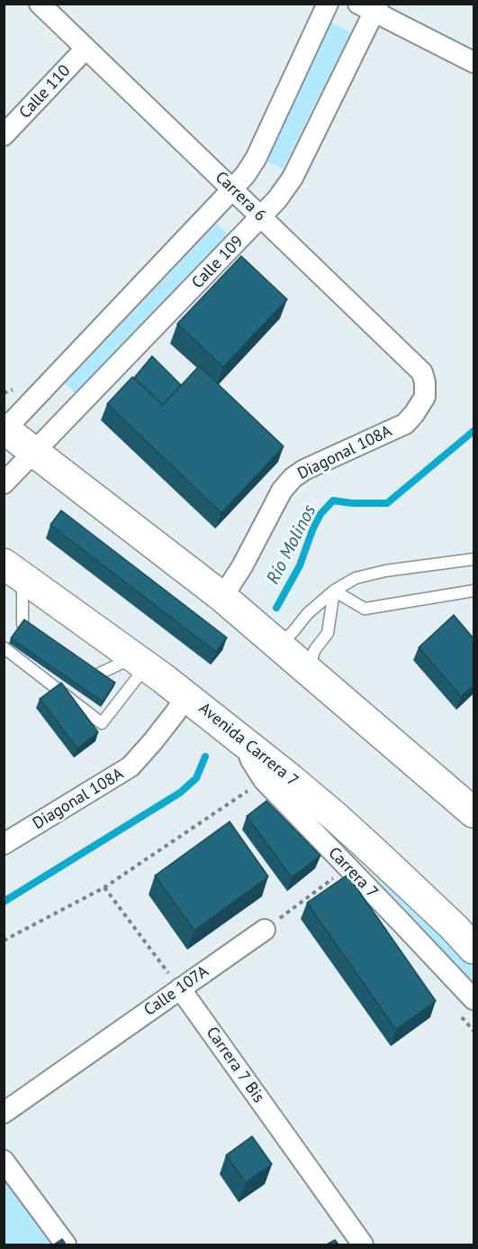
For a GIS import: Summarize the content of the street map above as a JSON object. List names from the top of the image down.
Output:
{
  "streets": {
    "main road": ["Avenida Carrera 7"],
    "street": [
      "Calle 110",
      "Carrera 6",
      "Calle 109",
      "Diagonal 108A",
      "Carrera 7",
      "Calle 107A",
      "Carrera 7 Bis"
    ]
  },
  "crossings": [
    ["Calle 110", "Carrera 6"],
    ["Carrera 6", "Calle 109"],
    ["Carrera 6", "Diagonal 108A"],
    ["Diagonal 108A", "Avenida Carrera 7"],
    ["Avenida Carrera 7", "Carrera 7"],
    ["Calle 107A", "Carrera 7 Bis"]
  ],
  "water": ["Río Molinos"]
}
